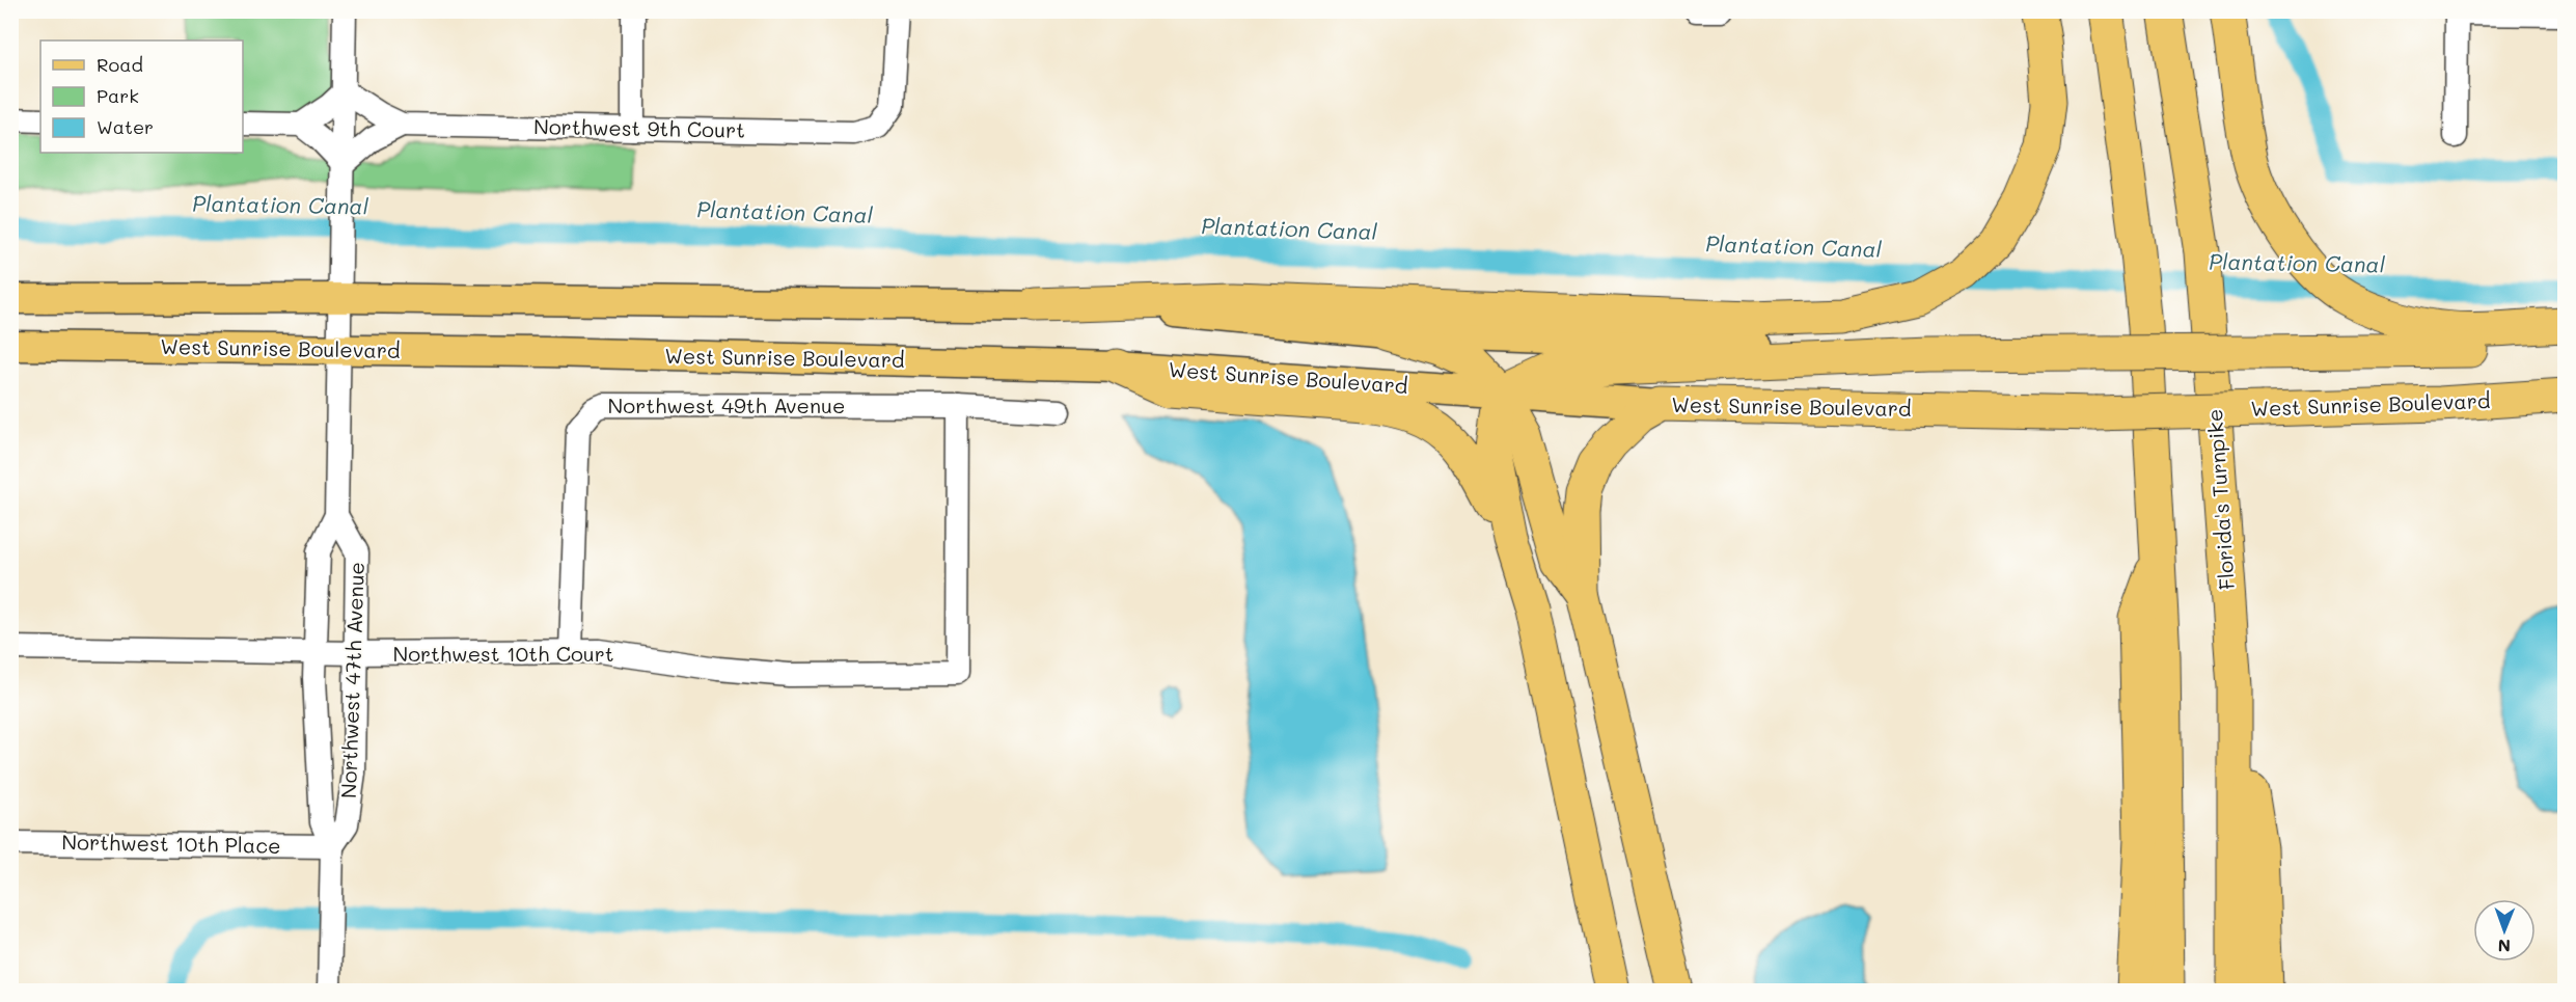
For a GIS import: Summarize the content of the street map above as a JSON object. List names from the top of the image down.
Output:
{
  "streets": {
    "highway": ["West Sunrise Boulevard", "Florida's Turnpike"],
    "street": [
      "Northwest 9th Court",
      "Northwest 49th Avenue",
      "Northwest 10th Court",
      "Northwest 47th Avenue",
      "Northwest 10th Place"
    ]
  },
  "crossings": [
    ["Northwest 9th Court", "Northwest 47th Avenue"],
    ["West Sunrise Boulevard", "Northwest 47th Avenue"],
    ["Northwest 49th Avenue", "Northwest 10th Court"],
    ["Northwest 10th Court", "Northwest 47th Avenue"],
    ["Northwest 47th Avenue", "Northwest 10th Place"]
  ],
  "water": ["Plantation Canal"],
  "legend": ["Road", "Park", "Water"],
  "north": "bottom"
}
